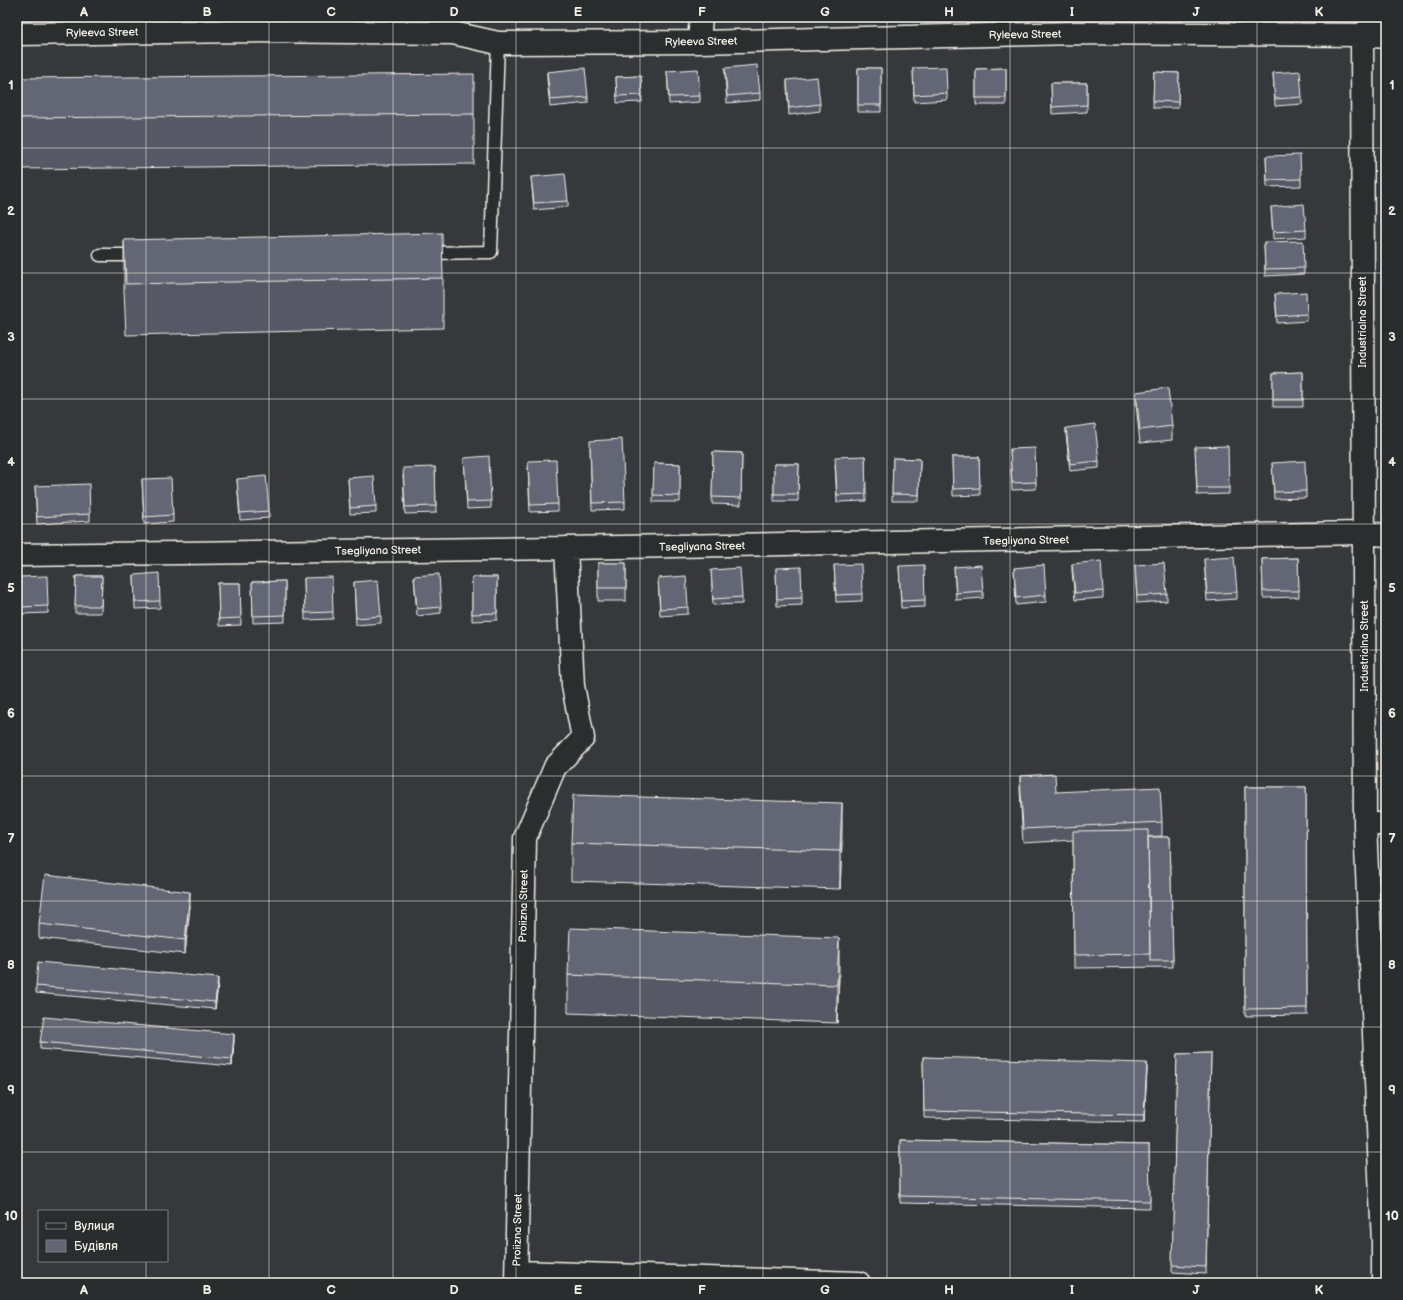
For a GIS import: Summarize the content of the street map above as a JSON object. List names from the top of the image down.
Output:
{
  "streets": {
    "street": [
      "Ryleeva Street",
      "Industrialna Street",
      "Tsegliyana Street",
      "Proiizna Street"
    ]
  },
  "crossings": [
    ["Ryleeva Street", "Industrialna Street"],
    ["Industrialna Street", "Tsegliyana Street"],
    ["Tsegliyana Street", "Proiizna Street"]
  ],
  "legend": ["Вулиця", "Будівля"],
  "grid": {
    "columns": [
      "A",
      "B",
      "C",
      "D",
      "E",
      "F",
      "G",
      "H",
      "I",
      "J",
      "K"
    ],
    "rows": [
      "1",
      "2",
      "3",
      "4",
      "5",
      "6",
      "7",
      "8",
      "9",
      "10"
    ]
  }
}
